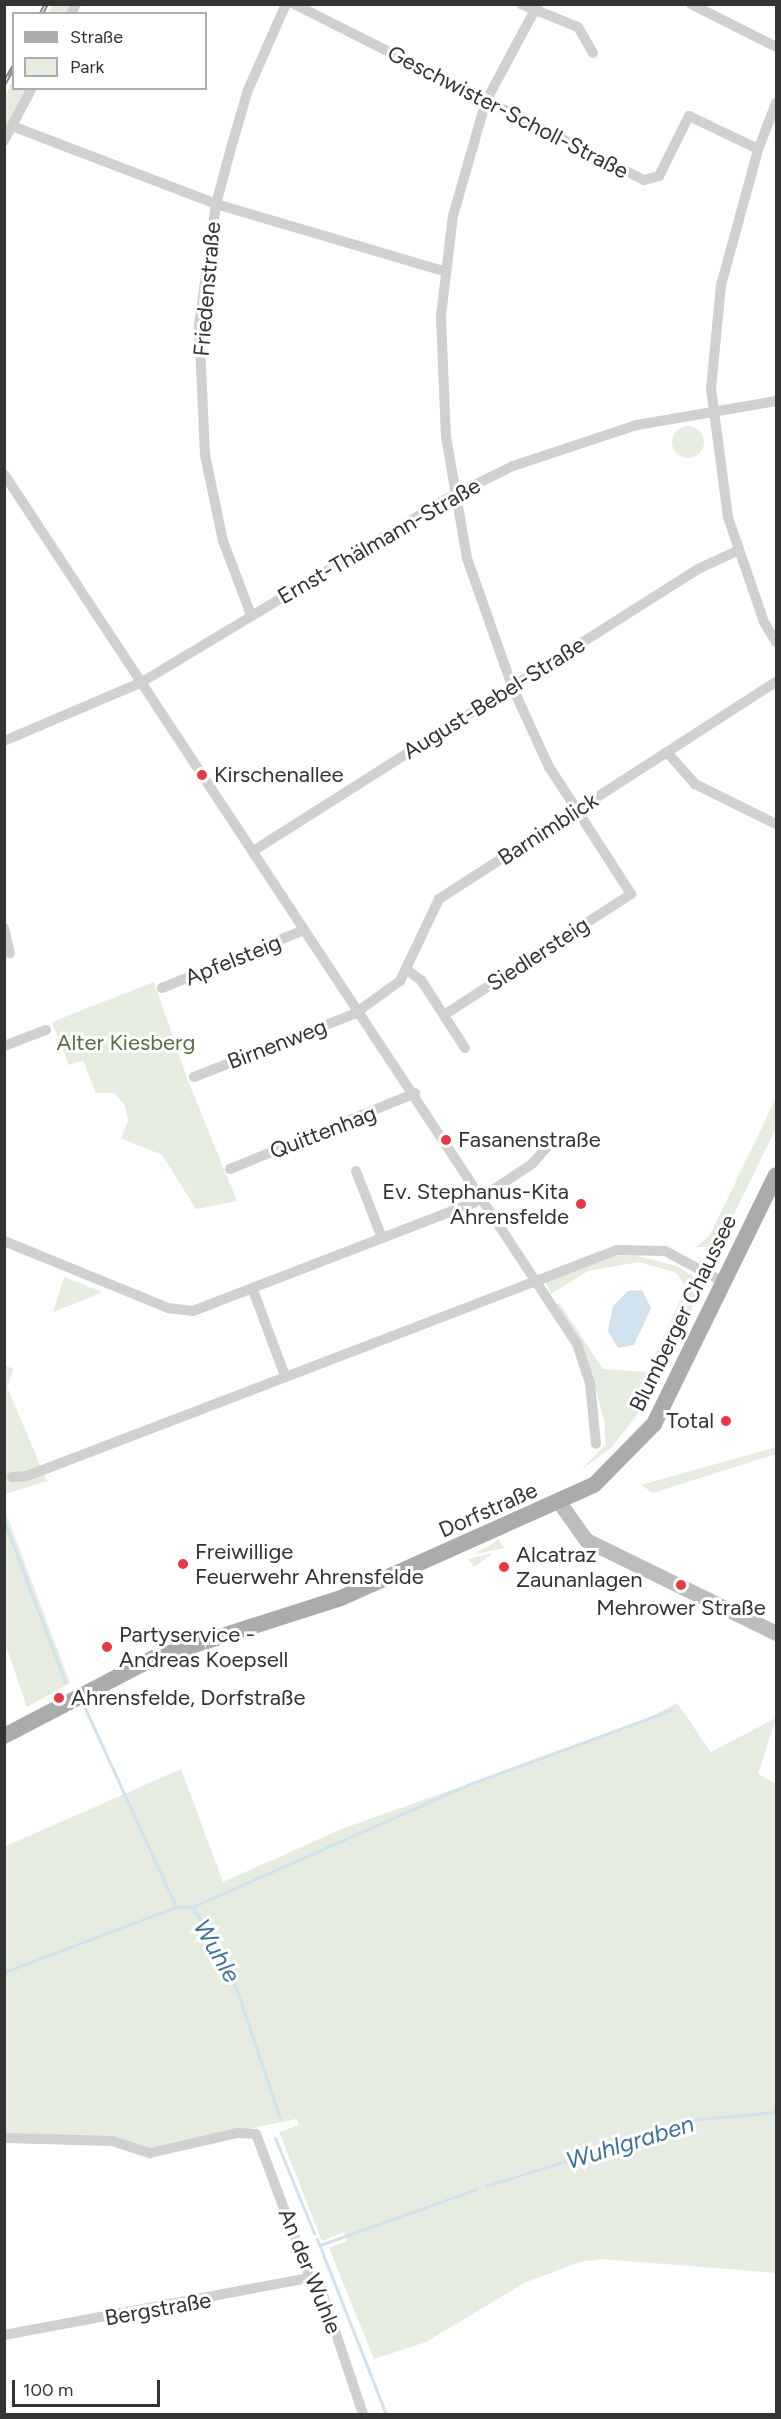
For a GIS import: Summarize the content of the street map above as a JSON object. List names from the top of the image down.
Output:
{
  "streets": {
    "main road": ["Blumberger Chaussee", "Dorfstraße"],
    "street": [
      "Geschwister-Scholl-Straße",
      "Friedenstraße",
      "Ernst-Thälmann-Straße",
      "August-Bebel-Straße",
      "Barnimblick",
      "Siedlersteig",
      "Apfelsteig",
      "Birnenweg",
      "Quittenhag",
      "An der Wuhle",
      "Bergstraße"
    ]
  },
  "crossings": [
    ["Friedenstraße", "Ernst-Thälmann-Straße"],
    ["Barnimblick", "Siedlersteig"],
    ["Barnimblick", "Birnenweg"],
    ["Blumberger Chaussee", "Dorfstraße"],
    ["An der Wuhle", "Bergstraße"]
  ],
  "water": ["Wuhle", "Wuhlgraben"],
  "parks": ["Alter Kiesberg"],
  "places": [
    "Kirschenallee",
    "Fasanenstraße",
    "Ev. Stephanus-Kita Ahrensfelde",
    "Total",
    "Freiwillige Feuerwehr Ahrensfelde",
    "Alcatraz Zaunanlagen",
    "Mehrower Straße",
    "Partyservice - Andreas Koepsell",
    "Ahrensfelde, Dorfstraße"
  ],
  "legend": ["Straße", "Park"],
  "scale_bar": "100 m"
}
